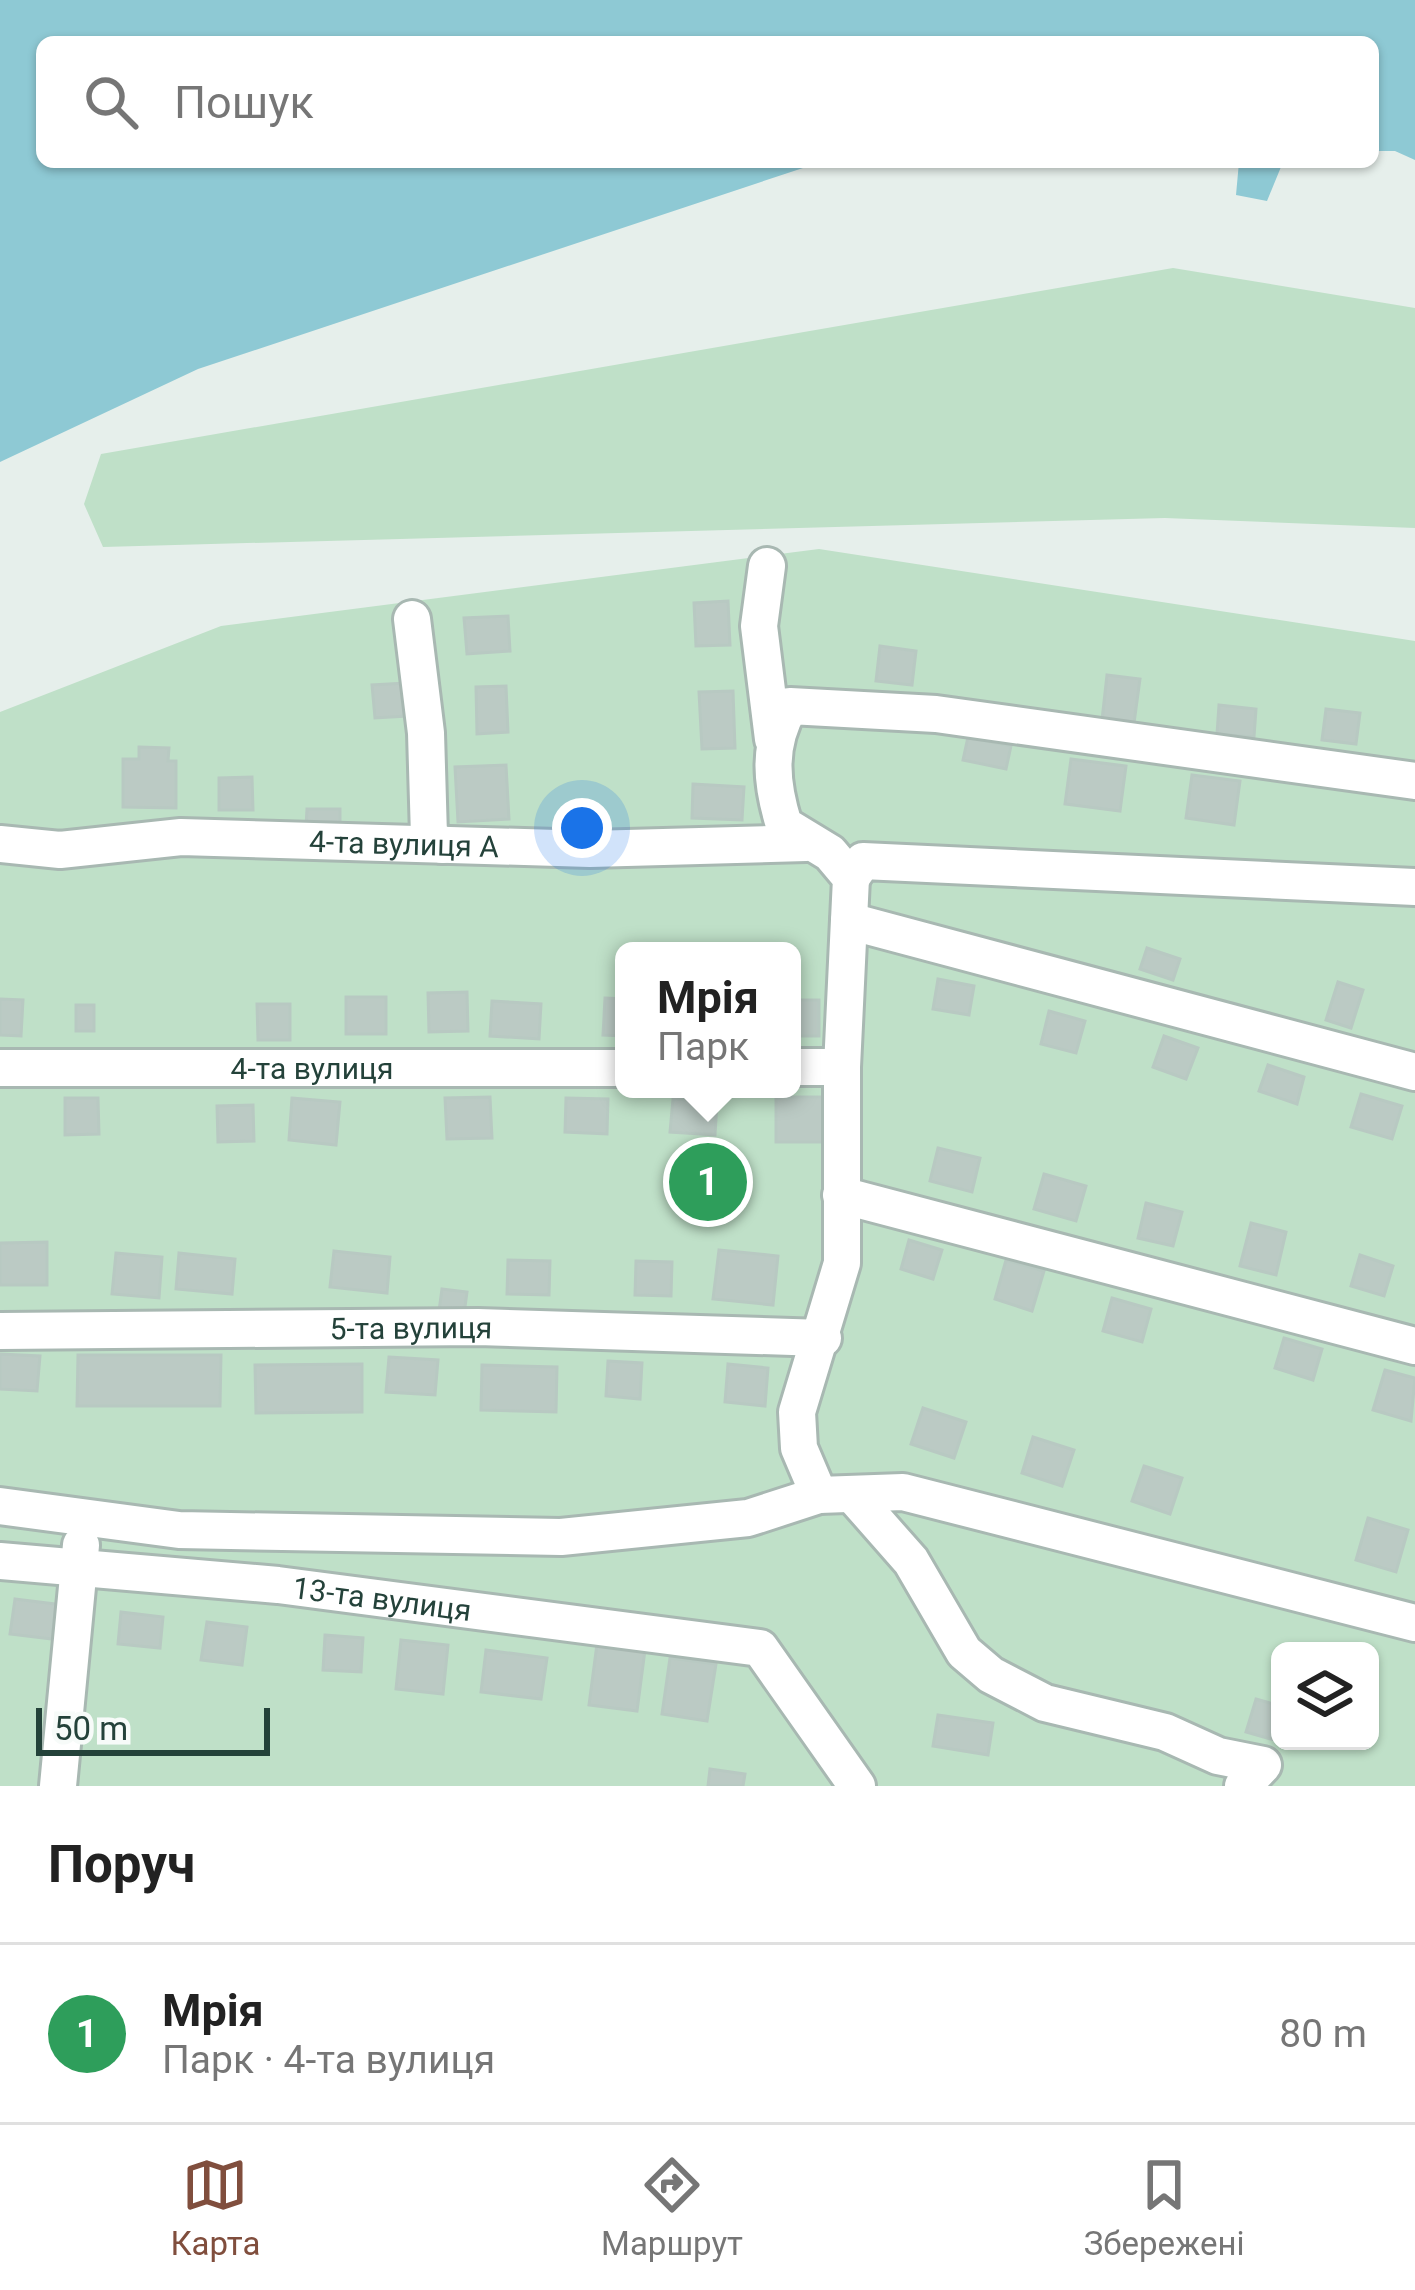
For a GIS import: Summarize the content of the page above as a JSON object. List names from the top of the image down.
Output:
{
  "streets": {
    "street": [
      "4-та вулиця А",
      "4-та вулиця",
      "5-та вулиця",
      "13-та вулиця"
    ]
  },
  "scale_bar": "50 m",
  "page": {
    "search": "Пошук",
    "popup": ["Мрія", "Парк"],
    "pins": "1",
    "scale": "50 m",
    "heading": "Поруч",
    "list": [
      {
        "mark": "1",
        "name": "Мрія",
        "note": "Парк · 4-та вулиця",
        "value": "80 m"
      }
    ],
    "nav": ["Карта", "Маршрут", "Збережені"]
  }
}
